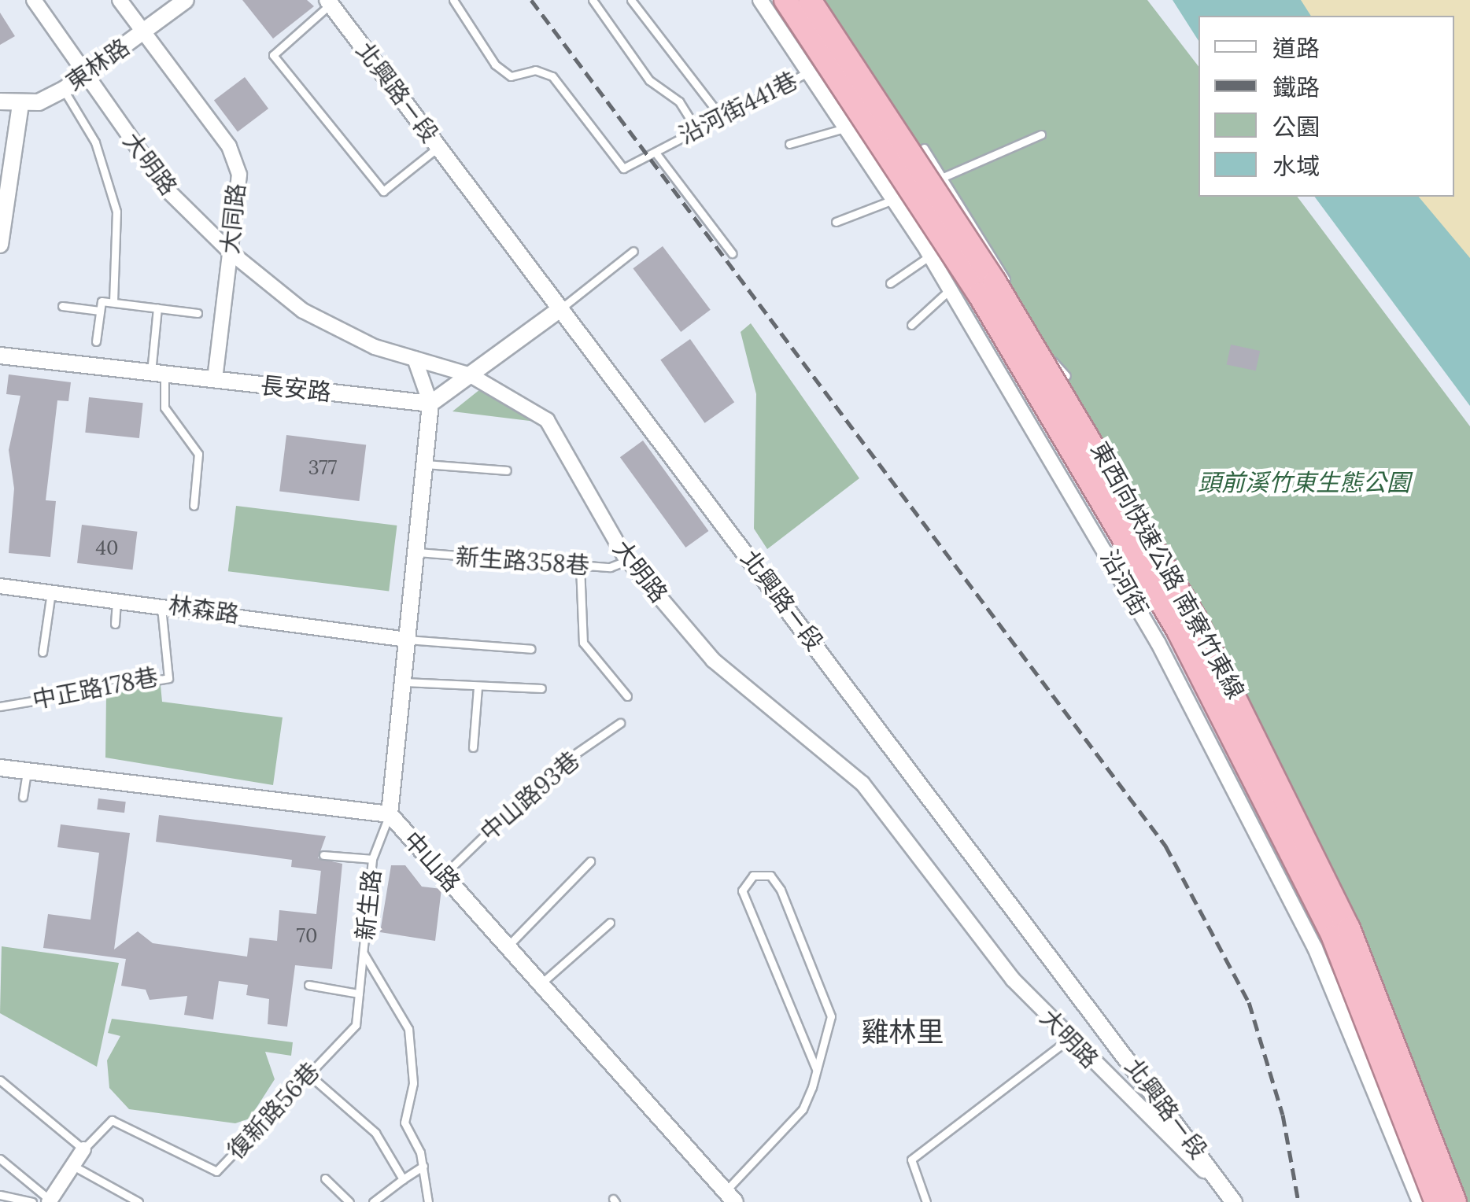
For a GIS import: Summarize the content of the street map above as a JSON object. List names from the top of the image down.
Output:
{
  "streets": {
    "highway": ["東西向快速公路 南寮竹東線"],
    "street": [
      "東林路",
      "北興路ㄧ段",
      "大明路",
      "大同路",
      "長安路",
      "沿河街",
      "林森路",
      "中山路",
      "新生路"
    ],
    "lane": [
      "沿河街441巷",
      "新生路358巷",
      "中正路178巷",
      "中山路93巷",
      "復新路56巷"
    ]
  },
  "crossings": [
    ["東林路", "大明路"],
    ["東林路", "大同路"],
    ["北興路ㄧ段", "大明路"],
    ["沿河街441巷", "沿河街"],
    ["大明路", "大同路"],
    ["大明路", "新生路358巷"],
    ["大明路", "新生路"],
    ["大同路", "長安路"],
    ["長安路", "新生路"],
    ["新生路358巷", "新生路"],
    ["林森路", "中正路178巷"],
    ["林森路", "新生路"],
    ["中山路93巷", "中山路"],
    ["中山路", "新生路"],
    ["新生路", "復新路56巷"]
  ],
  "districts": ["雞林里"],
  "parks": ["頭前溪竹東生態公園"],
  "house_numbers": ["377", "40", "70"],
  "legend": [
    "道路",
    "鐵路",
    "公園",
    "水域"
  ]
}
